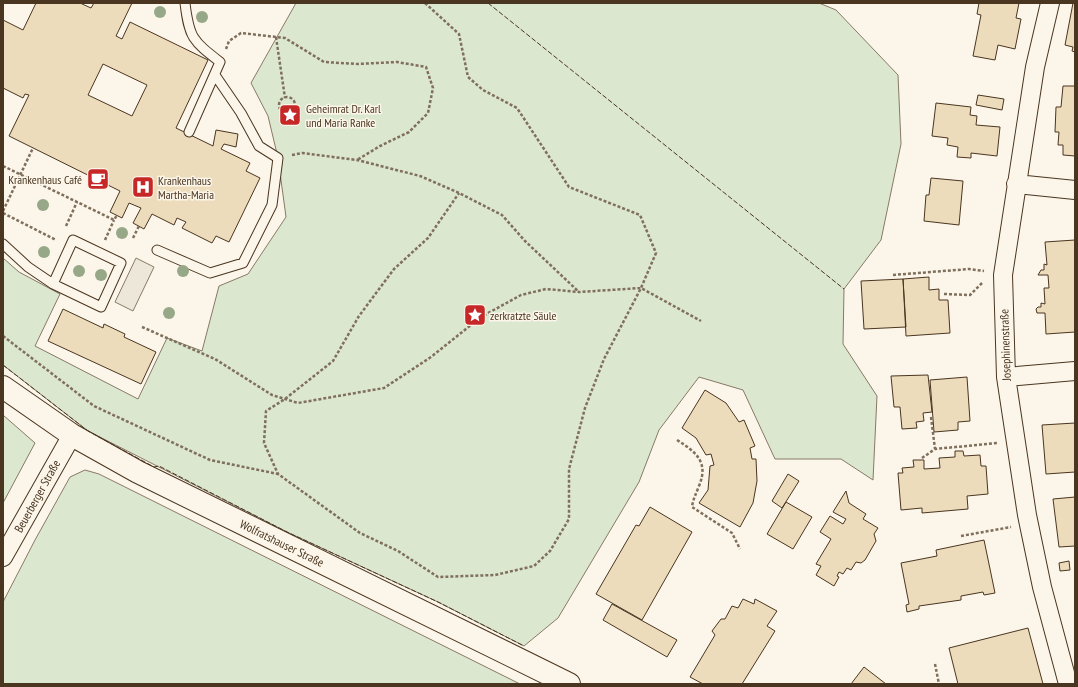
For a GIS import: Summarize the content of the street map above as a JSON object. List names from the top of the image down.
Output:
{
  "streets": {
    "main road": ["Wolfratshauser Straße"],
    "street": ["Josephinenstraße", "Beuerberger Straße"]
  },
  "crossings": [
    ["Beuerberger Straße", "Wolfratshauser Straße"]
  ],
  "places": {
    "place": ["Geheimrat Dr. Karl und Maria Ranke", "zerkratzte Säule"],
    "cafe": ["Krankenhaus Café"],
    "hospital": ["Krankenhaus Martha-Maria"]
  }
}
